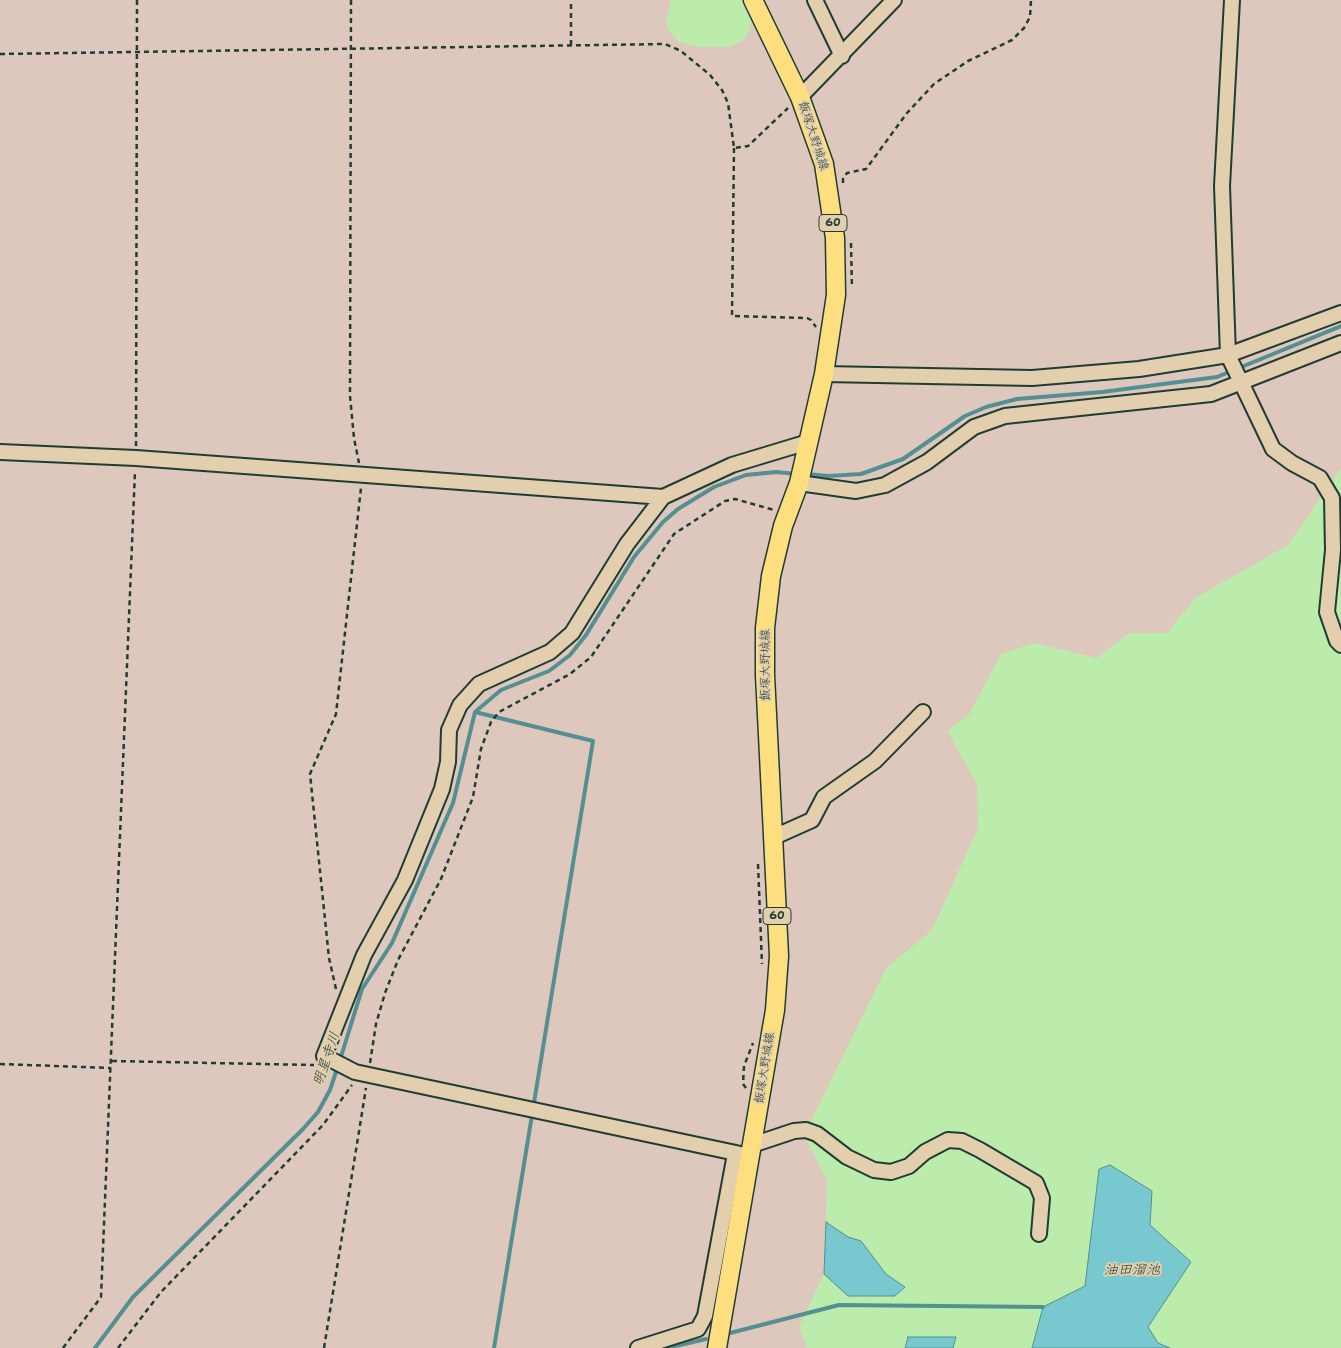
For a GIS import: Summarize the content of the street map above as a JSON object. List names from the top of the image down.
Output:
{
  "streets": {
    "main road": ["飯塚大野城線", "60"]
  },
  "water": ["明星寺川", "油田溜池"]
}
